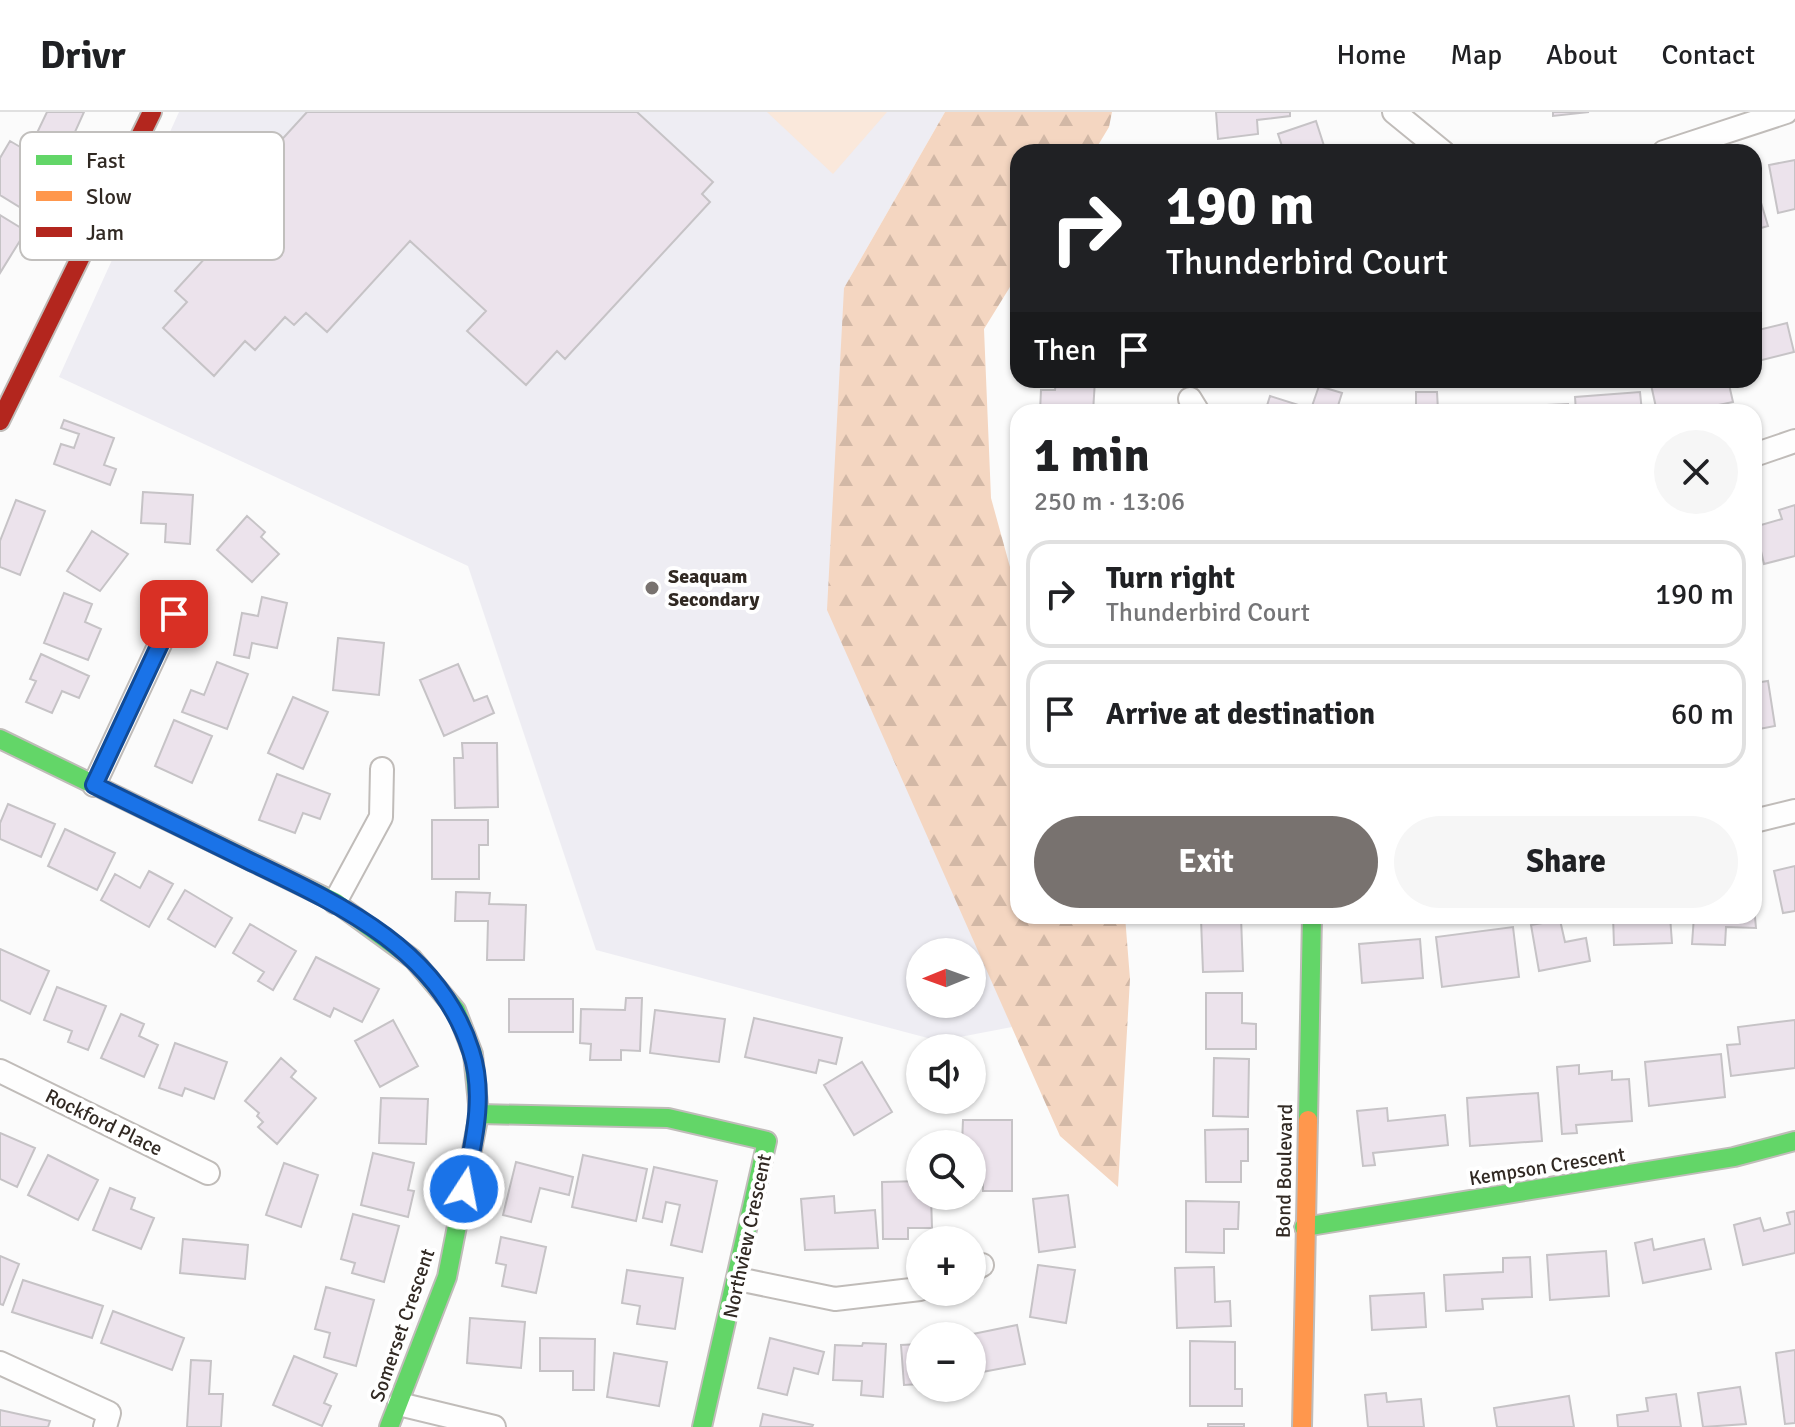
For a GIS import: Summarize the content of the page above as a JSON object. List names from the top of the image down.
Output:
{
  "streets": {
    "street": [
      "Rockford Place",
      "Kempson Crescent",
      "Bond Boulevard",
      "Northview Crescent",
      "Somerset Crescent"
    ]
  },
  "crossings": [
    ["Kempson Crescent", "Bond Boulevard"],
    ["Northview Crescent", "Somerset Crescent"]
  ],
  "places": ["Seaquam Secondary"],
  "legend": ["Fast", "Slow", "Jam"],
  "north": "left",
  "page": {
    "header": "Drivr",
    "nav": [
      "Home",
      "Map",
      "About",
      "Contact"
    ],
    "turn": ["190 m", "Thunderbird Court"],
    "then": "Then",
    "heading": ["1 min", "250 m · 13:06"],
    "list": [
      {
        "name": "Turn right",
        "note": "Thunderbird Court",
        "value": "190 m"
      },
      {
        "name": "Arrive at destination",
        "value": "60 m"
      }
    ],
    "buttons": ["Exit", "Share"],
    "map_buttons": ["+", "−"]
  }
}
